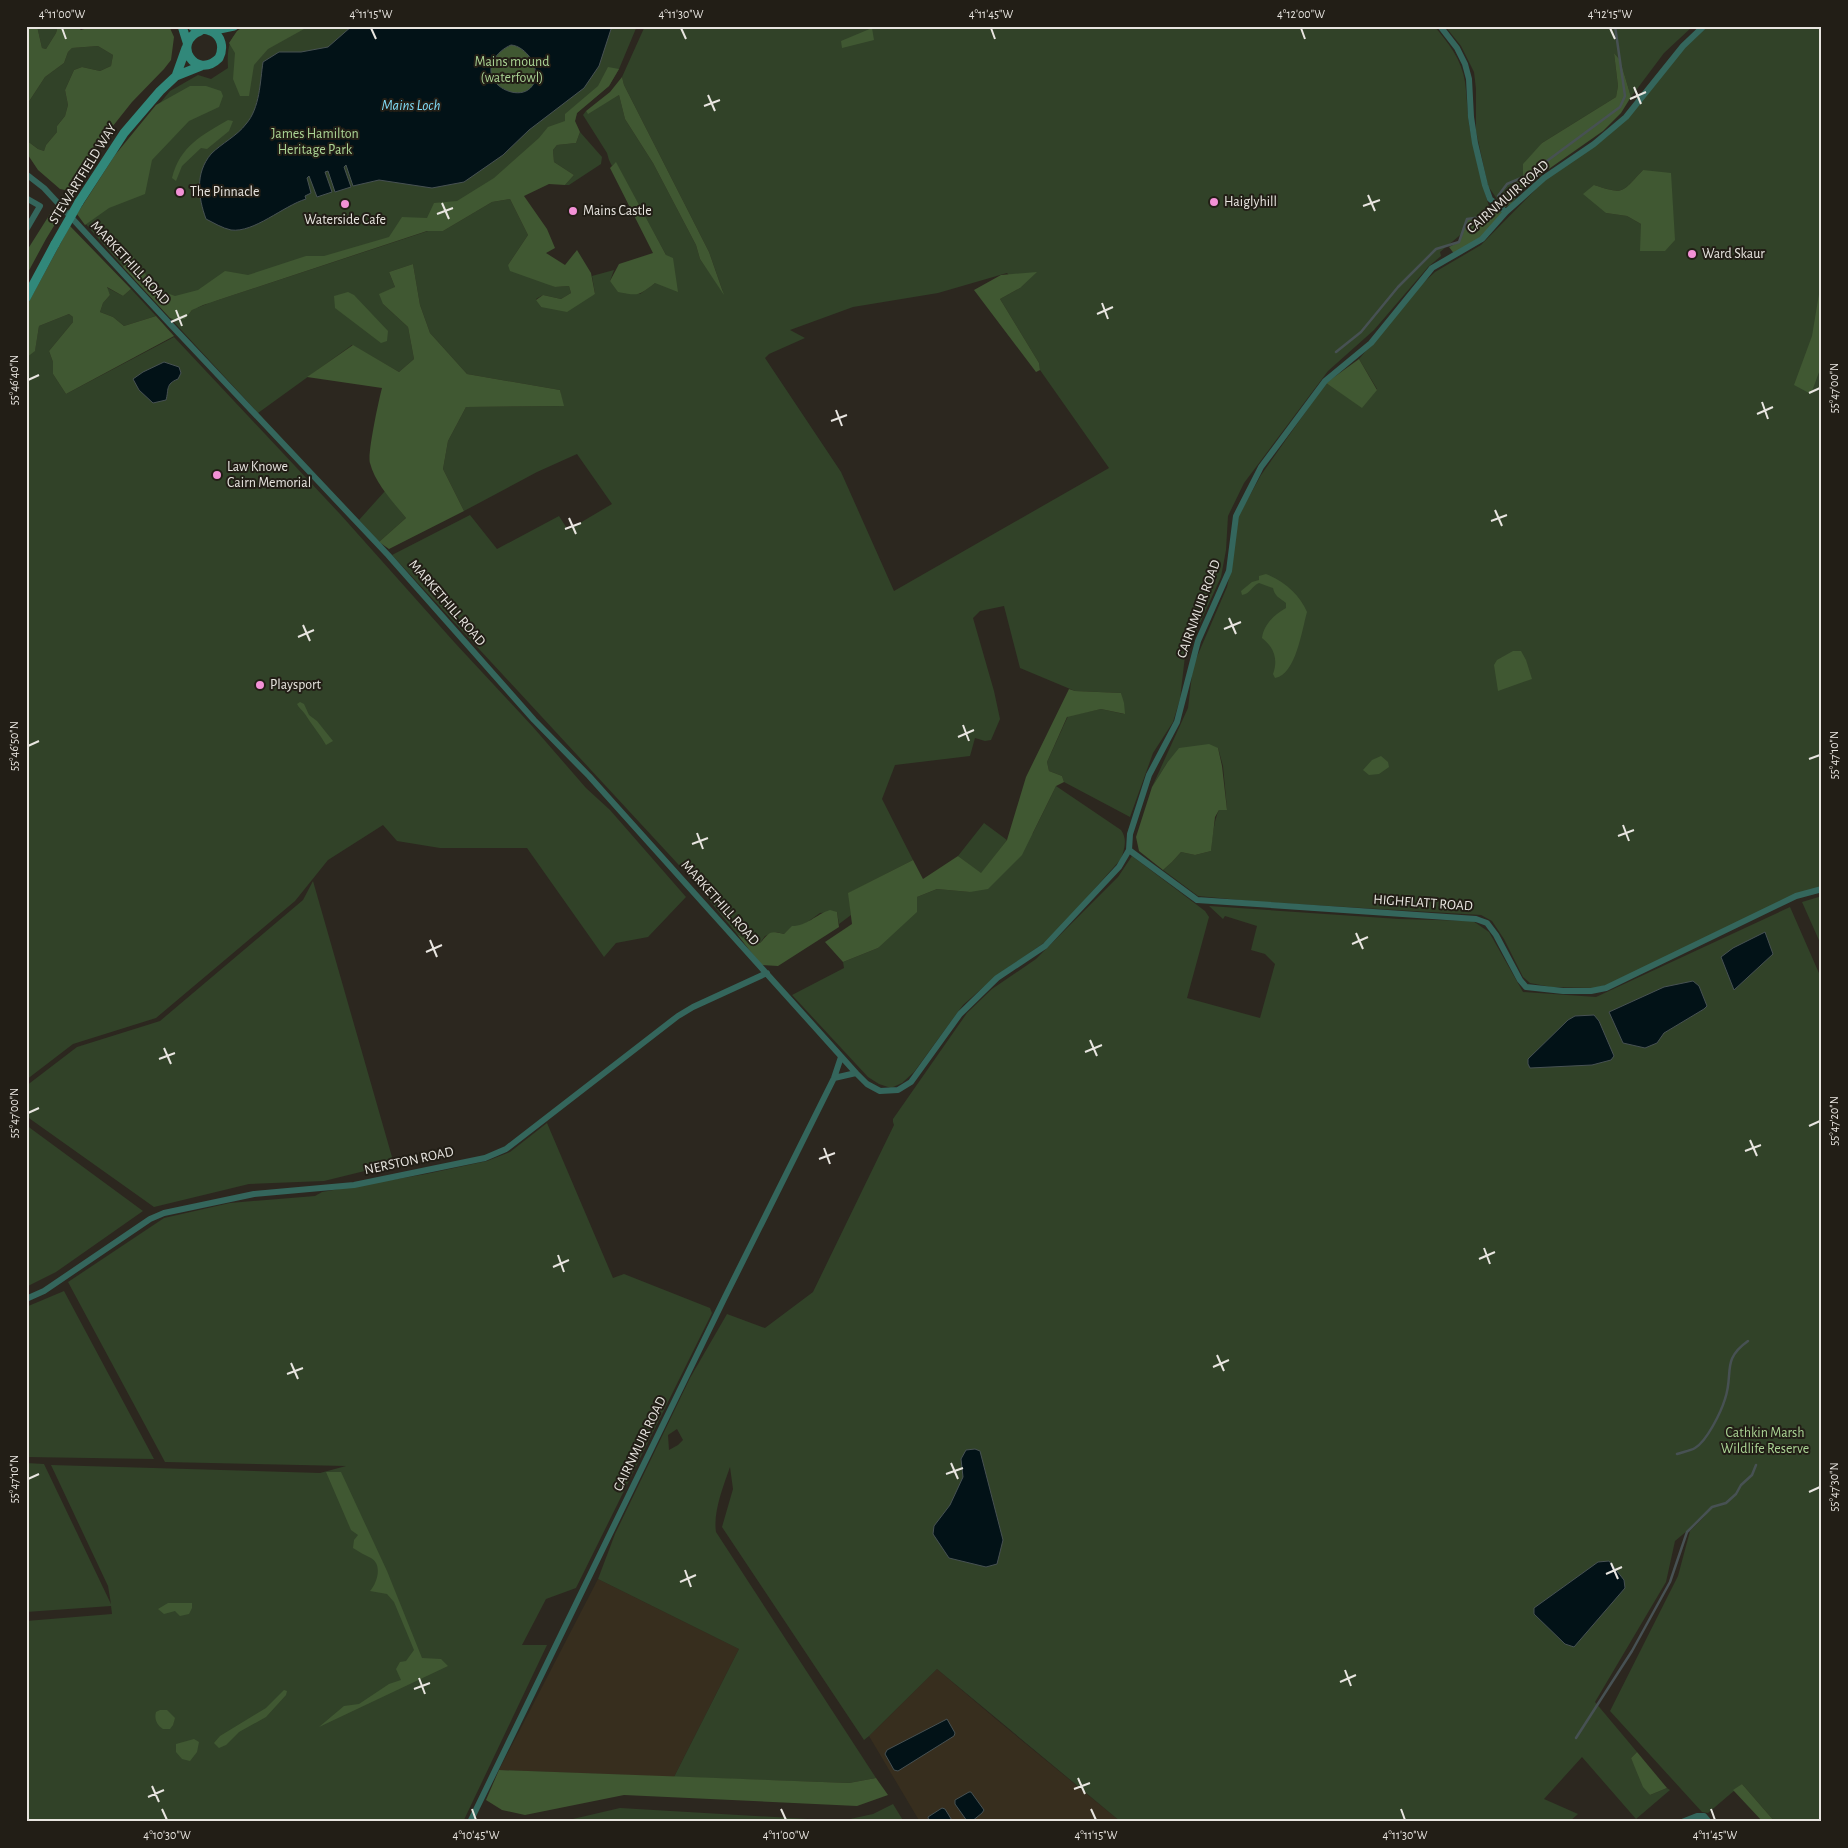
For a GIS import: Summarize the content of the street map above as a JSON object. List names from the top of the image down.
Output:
{
  "streets": {
    "street": [
      "STEWARTFIELD WAY",
      "CAIRNMUIR ROAD",
      "MARKETHILL ROAD",
      "HIGHFLATT ROAD",
      "NERSTON ROAD"
    ]
  },
  "crossings": [
    ["CAIRNMUIR ROAD", "MARKETHILL ROAD"],
    ["CAIRNMUIR ROAD", "HIGHFLATT ROAD"],
    ["MARKETHILL ROAD", "NERSTON ROAD"]
  ],
  "water": ["Mains Loch"],
  "parks": ["Mains mound (waterfowl)", "James Hamilton Heritage Park", "Cathkin Marsh Wildlife Reserve"],
  "places": [
    "The Pinnacle",
    "Haiglyhill",
    "Waterside Cafe",
    "Mains Castle",
    "Ward Skaur",
    "Law Knowe Cairn Memorial",
    "Playsport"
  ],
  "coordinates": [
    "4°11'00\"W",
    "4°11'15\"W",
    "4°11'30\"W",
    "4°11'45\"W",
    "4°12'00\"W",
    "4°12'15\"W",
    "55°46'40\"N",
    "55°47'00\"N",
    "55°46'50\"N",
    "55°47'10\"N",
    "55°47'20\"N",
    "55°47'30\"N",
    "4°10'30\"W",
    "4°10'45\"W"
  ]
}
